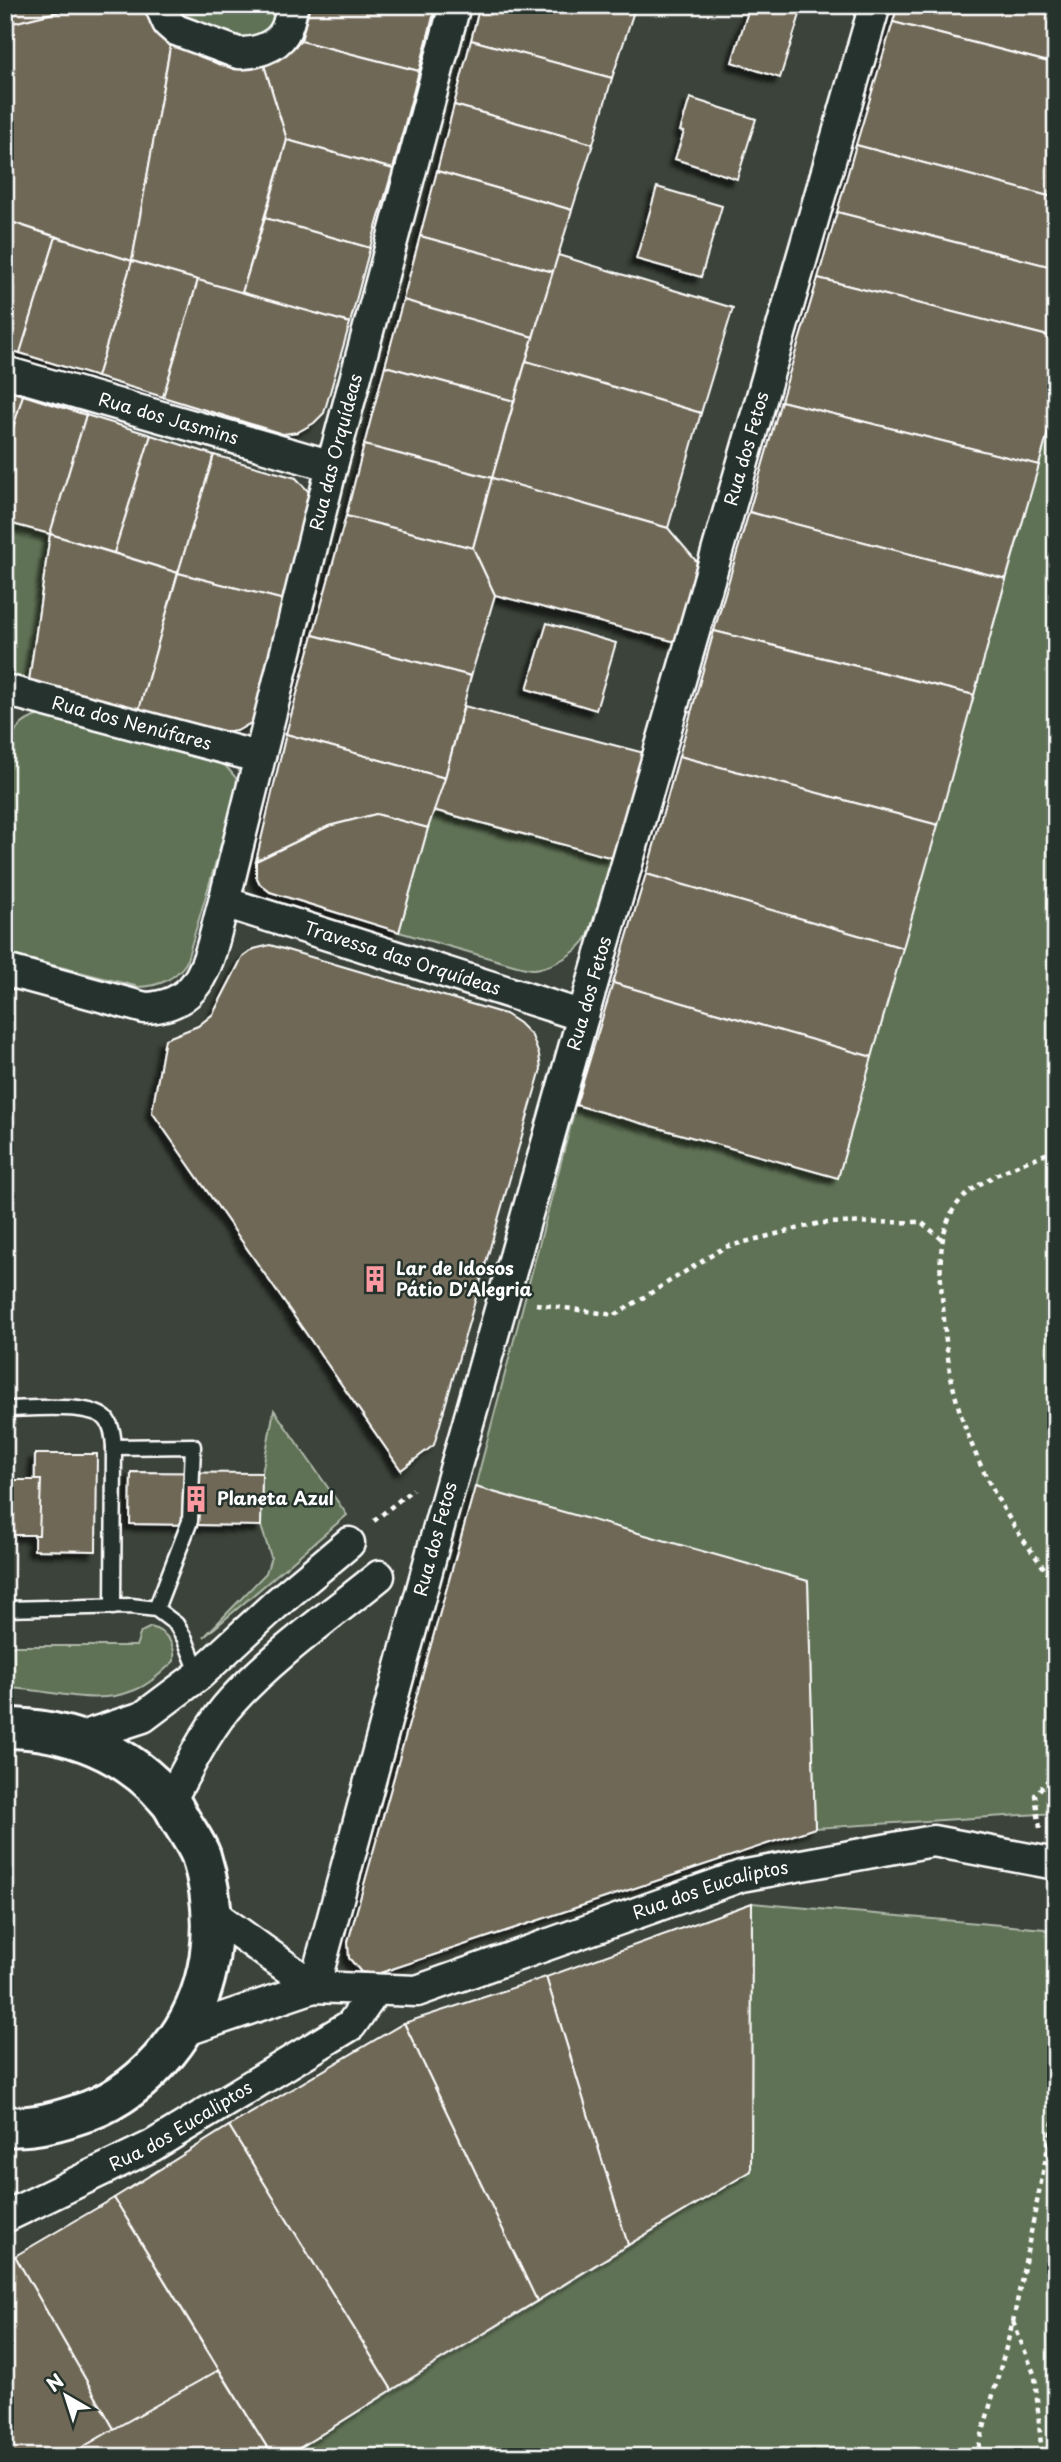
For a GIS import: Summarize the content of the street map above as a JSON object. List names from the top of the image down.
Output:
{
  "streets": {
    "street": [
      "Rua dos Jasmins",
      "Rua dos Fetos",
      "Rua das Orquídeas",
      "Rua dos Nenúfares",
      "Travessa das Orquídeas",
      "Rua dos Eucaliptos"
    ]
  },
  "crossings": [
    ["Rua dos Jasmins", "Rua das Orquídeas"],
    ["Rua dos Fetos", "Travessa das Orquídeas"],
    ["Rua dos Fetos", "Rua dos Eucaliptos"],
    ["Rua das Orquídeas", "Rua dos Nenúfares"],
    ["Rua das Orquídeas", "Travessa das Orquídeas"]
  ],
  "places": {
    "building": ["Lar de Idosos Pátio D'Alegria", "Planeta Azul"]
  },
  "north": "top left"
}
